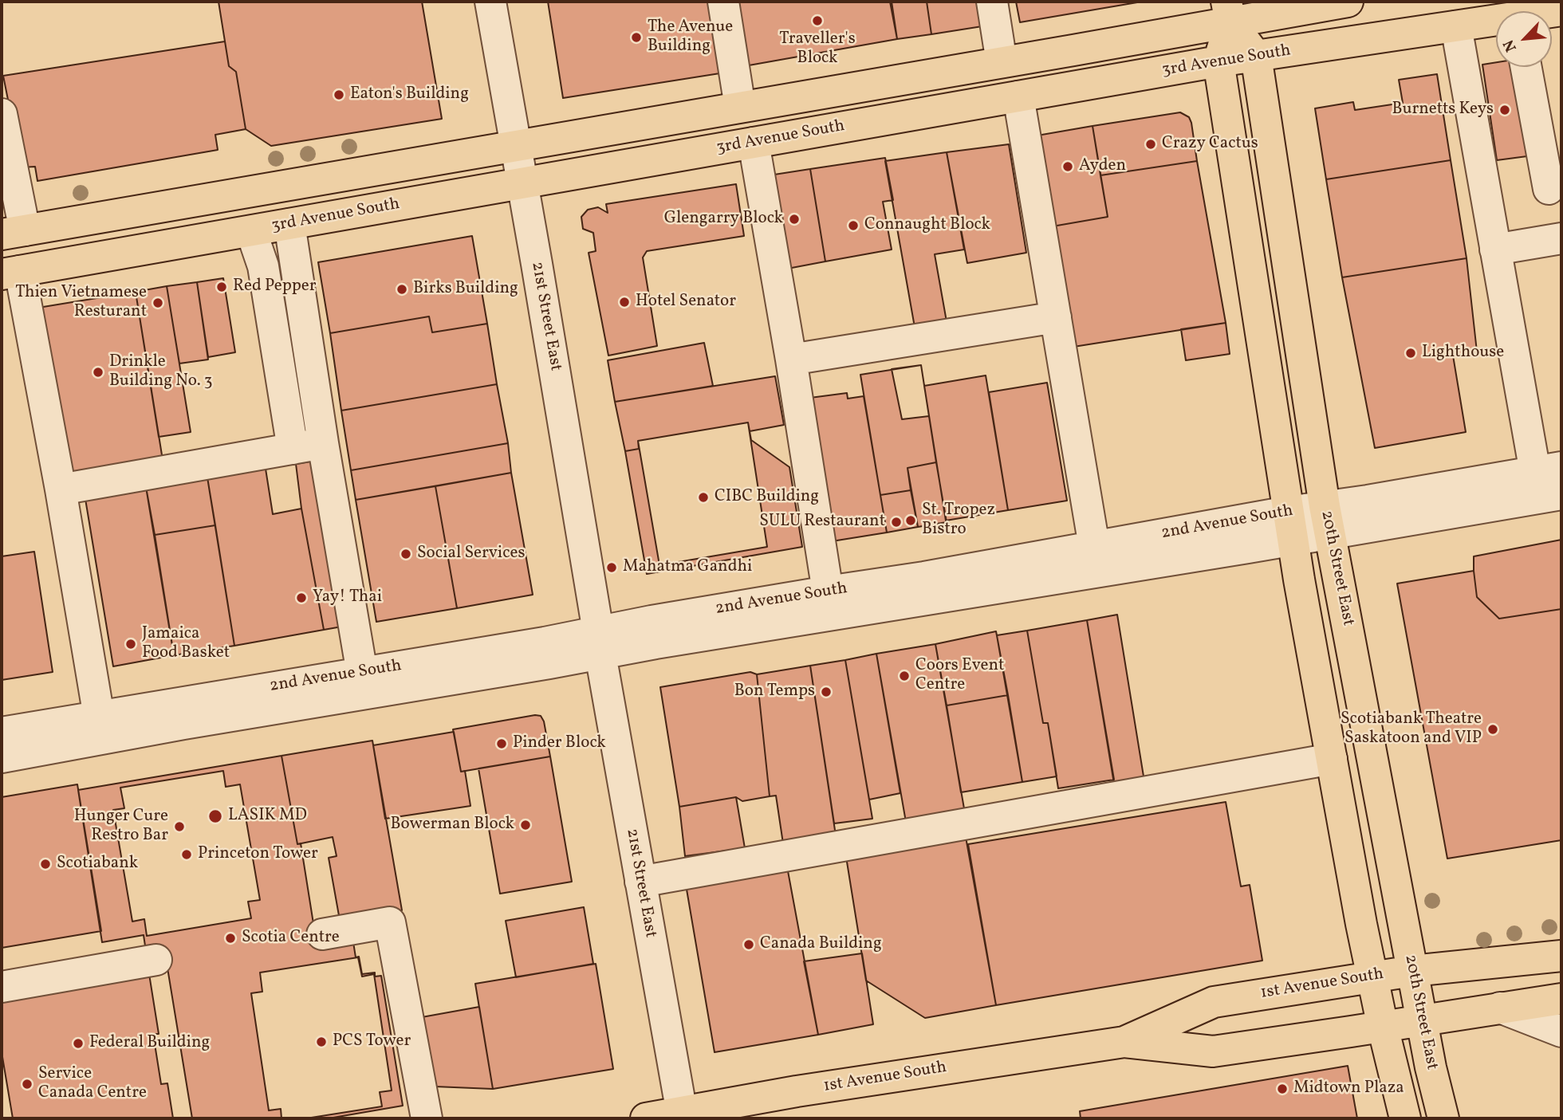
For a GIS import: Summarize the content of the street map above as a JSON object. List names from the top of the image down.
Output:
{
  "streets": {
    "main road": ["3rd Avenue South", "20th Street East", "1st Avenue South"],
    "street": ["21st Street East", "2nd Avenue South"]
  },
  "crossings": [
    ["3rd Avenue South", "21st Street East"],
    ["3rd Avenue South", "20th Street East"],
    ["21st Street East", "2nd Avenue South"],
    ["21st Street East", "1st Avenue South"],
    ["2nd Avenue South", "20th Street East"],
    ["20th Street East", "1st Avenue South"]
  ],
  "places": [
    "Traveller's Block",
    "The Avenue Building",
    "Eaton's Building",
    "Burnetts Keys",
    "Crazy Cactus",
    "Ayden",
    "Glengarry Block",
    "Connaught Block",
    "Red Pepper",
    "Birks Building",
    "Hotel Senator",
    "Thien Vietnamese Resturant",
    "Lighthouse",
    "Drinkle Building No. 3",
    "CIBC Building",
    "St. Tropez Bistro",
    "SULU Restaurant",
    "Social Services",
    "Mahatma Gandhi",
    "Yay! Thai",
    "Jamaica Food Basket",
    "Coors Event Centre",
    "Bon Temps",
    "Scotiabank Theatre Saskatoon and VIP",
    "Pinder Block",
    "LASIK MD",
    "Bowerman Block",
    "Hunger Cure Restro Bar",
    "Princeton Tower",
    "Scotiabank",
    "Scotia Centre",
    "Canada Building",
    "PCS Tower",
    "Federal Building",
    "Service Canada Centre",
    "Midtown Plaza"
  ],
  "north": "bottom left"
}
